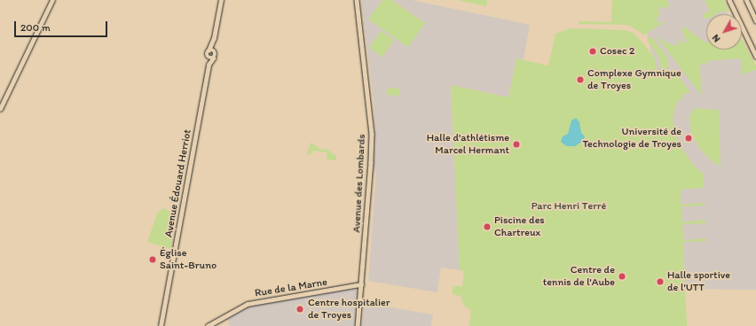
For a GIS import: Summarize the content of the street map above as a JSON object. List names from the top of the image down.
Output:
{
  "streets": {
    "street": ["Avenue Édouard Herriot", "Avenue des Lombards", "Rue de la Marne"]
  },
  "crossings": [
    ["Avenue des Lombards", "Rue de la Marne"]
  ],
  "parks": ["Parc Henri Terré"],
  "places": [
    "Cosec 2",
    "Complexe Gymnique de Troyes",
    "Université de Technologie de Troyes",
    "Halle d'athlétisme Marcel Hermant",
    "Piscine des Chartreux",
    "Église Saint-Bruno",
    "Centre de tennis de l'Aube",
    "Halle sportive de l'UTT",
    "Centre hospitalier de Troyes"
  ],
  "scale_bar": "200 m",
  "north": "bottom left"
}
